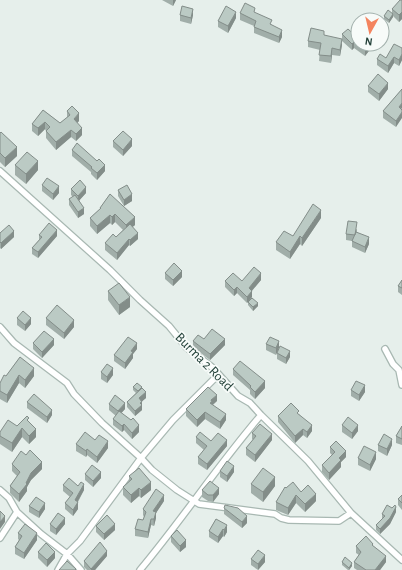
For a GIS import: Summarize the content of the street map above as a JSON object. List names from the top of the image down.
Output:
{
  "streets": {
    "street": ["Burma 2 Road"]
  },
  "north": "bottom"
}
